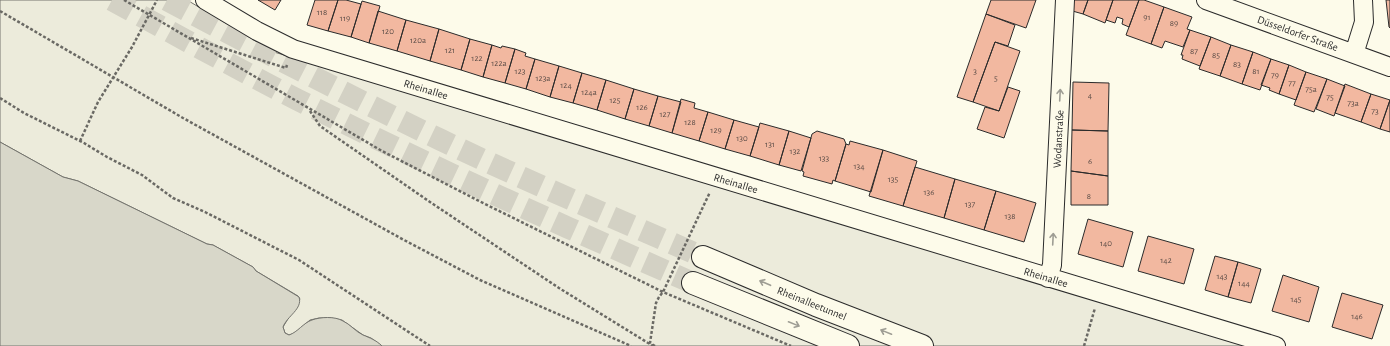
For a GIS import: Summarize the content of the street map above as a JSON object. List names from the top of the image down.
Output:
{
  "streets": {
    "highway": ["Rheinalleetunnel"],
    "street": ["Düsseldorfer Straße", "Rheinallee", "Wodanstraße"]
  },
  "crossings": [
    ["Rheinallee", "Wodanstraße"]
  ],
  "one_way": ["Wodanstraße"],
  "house_numbers": [
    "118",
    "91",
    "119",
    "89",
    "120",
    "120a",
    "121",
    "87",
    "85",
    "122",
    "122a",
    "83",
    "123",
    "3",
    "81",
    "79",
    "123a",
    "5",
    "77",
    "124",
    "75a",
    "124a",
    "4",
    "75",
    "125",
    "73a",
    "126",
    "73",
    "127",
    "128",
    "129",
    "130",
    "131",
    "132",
    "133",
    "6",
    "134",
    "135",
    "136",
    "8",
    "137",
    "138",
    "140",
    "142",
    "143",
    "144",
    "145",
    "146"
  ]
}
